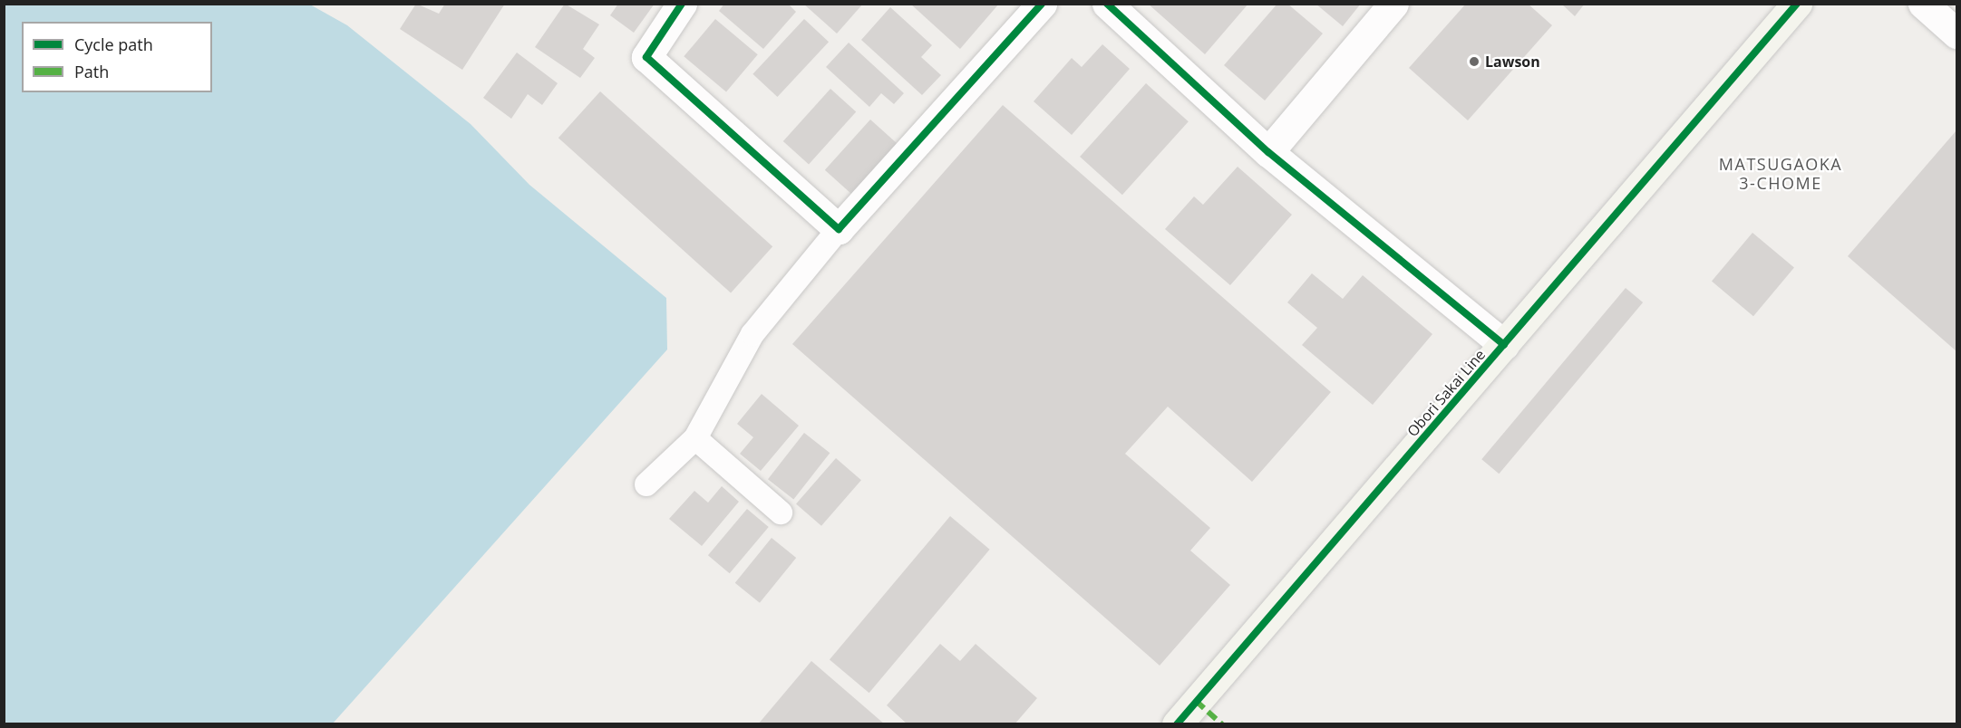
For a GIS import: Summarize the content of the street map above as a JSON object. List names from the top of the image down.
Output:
{
  "streets": {
    "main road": ["Obori Sakai Line"]
  },
  "districts": ["MATSUGAOKA 3-CHOME"],
  "places": ["Lawson"],
  "legend": ["Cycle path", "Path"]
}
